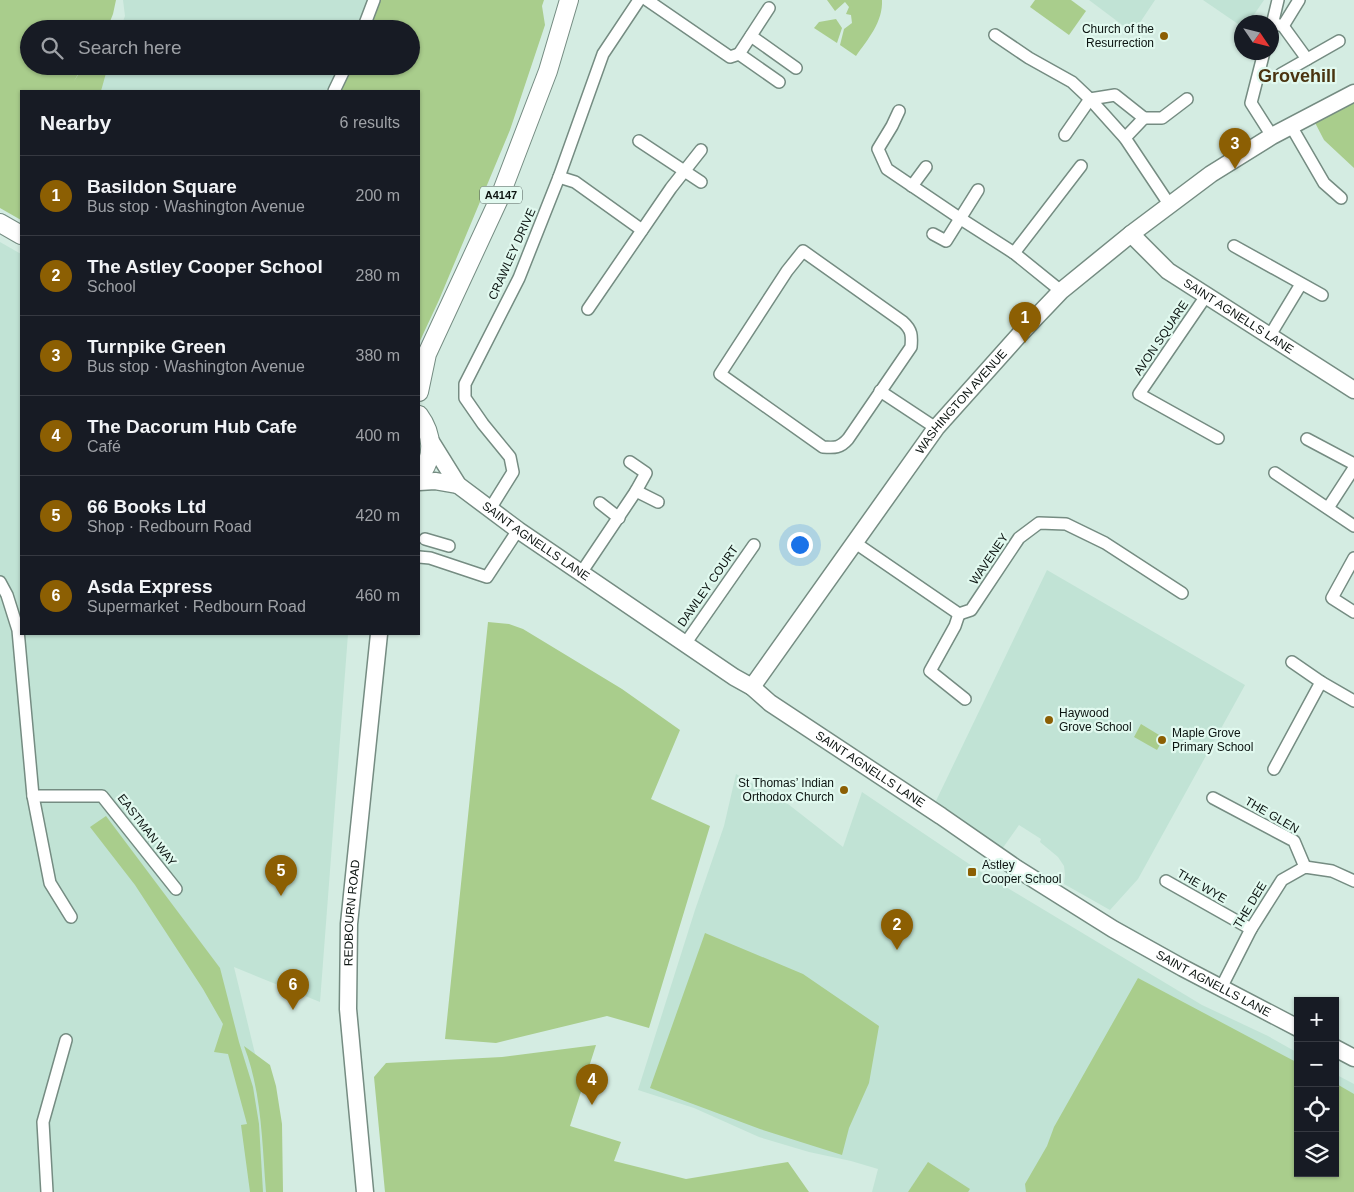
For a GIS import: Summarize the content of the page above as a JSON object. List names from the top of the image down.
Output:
{
  "streets": {
    "main road": ["A4147"],
    "street": [
      "CRAWLEY DRIVE",
      "SAINT AGNELLS LANE",
      "AVON SQUARE",
      "WASHINGTON AVENUE",
      "WAVENEY",
      "DAWLEY COURT",
      "THE GLEN",
      "EASTMAN WAY",
      "THE WYE",
      "THE DEE",
      "REDBOURN ROAD"
    ]
  },
  "crossings": [
    ["CRAWLEY DRIVE", "SAINT AGNELLS LANE"],
    ["SAINT AGNELLS LANE", "AVON SQUARE"],
    ["SAINT AGNELLS LANE", "WASHINGTON AVENUE"],
    ["SAINT AGNELLS LANE", "DAWLEY COURT"],
    ["SAINT AGNELLS LANE", "THE DEE"],
    ["THE GLEN", "THE DEE"],
    ["THE WYE", "THE DEE"]
  ],
  "districts": ["Grovehill"],
  "places": {
    "other": [
      "Church of the Resurrection",
      "Haywood Grove School",
      "Maple Grove Primary School",
      "St Thomas’ Indian Orthodox Church"
    ],
    "transit": ["Astley Cooper School"]
  },
  "north": "bottom right",
  "page": {
    "search": "Search here",
    "heading": ["Nearby", "6 results"],
    "pins": [
      "3",
      "1",
      "5",
      "2",
      "6",
      "4"
    ],
    "list": [
      {
        "mark": "1",
        "name": "Basildon Square",
        "note": "Bus stop · Washington Avenue",
        "value": "200 m"
      },
      {
        "mark": "2",
        "name": "The Astley Cooper School",
        "note": "School",
        "value": "280 m"
      },
      {
        "mark": "3",
        "name": "Turnpike Green",
        "note": "Bus stop · Washington Avenue",
        "value": "380 m"
      },
      {
        "mark": "4",
        "name": "The Dacorum Hub Cafe",
        "note": "Café",
        "value": "400 m"
      },
      {
        "mark": "5",
        "name": "66 Books Ltd",
        "note": "Shop · Redbourn Road",
        "value": "420 m"
      },
      {
        "mark": "6",
        "name": "Asda Express",
        "note": "Supermarket · Redbourn Road",
        "value": "460 m"
      }
    ],
    "map_buttons": ["+", "−"]
  }
}
